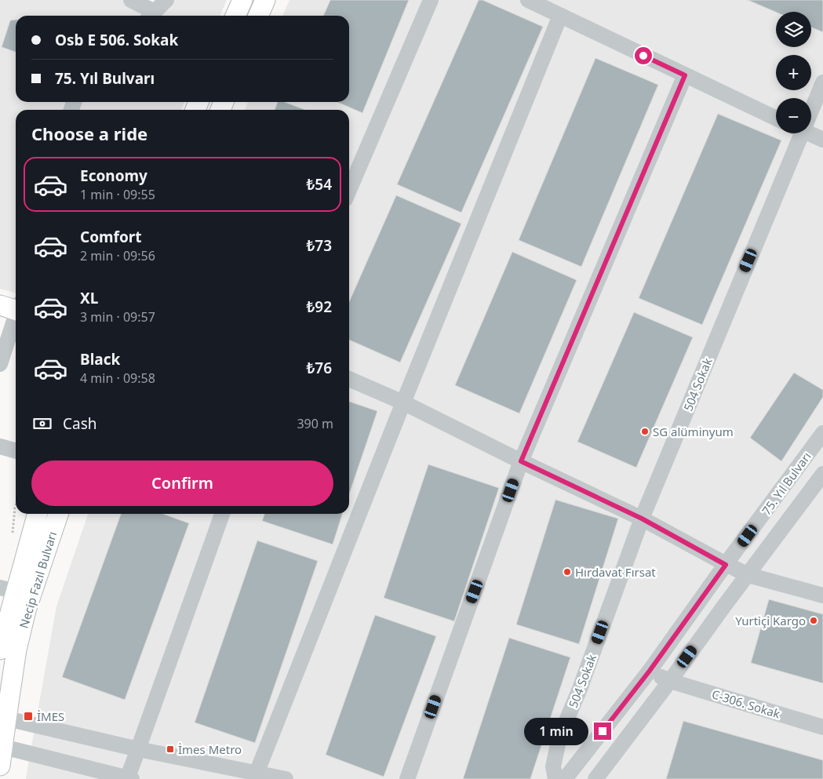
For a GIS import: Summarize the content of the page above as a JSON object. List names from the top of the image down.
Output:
{
  "streets": {
    "main road": ["Necip Fazıl Bulvarı"],
    "street": ["504 Sokak", "75. Yıl Bulvarı", "C-306. Sokak"]
  },
  "crossings": [
    ["75. Yıl Bulvarı", "C-306. Sokak"]
  ],
  "places": {
    "other": ["SG alüminyum", "Hırdavat Fırsat", "Yurtiçi Kargo"],
    "transit": ["İMES", "İmes Metro"]
  },
  "page": {
    "map_buttons": ["+", "−"],
    "banner": ["Osb E 506. Sokak", "75. Yıl Bulvarı"],
    "heading": "Choose a ride",
    "list": [
      {
        "name": "Economy",
        "note": "1 min · 09:55",
        "value": "₺54"
      },
      {
        "name": "Comfort",
        "note": "2 min · 09:56",
        "value": "₺73"
      },
      {
        "name": "XL",
        "note": "3 min · 09:57",
        "value": "₺92"
      },
      {
        "name": "Black",
        "note": "4 min · 09:58",
        "value": "₺76"
      }
    ],
    "pay": ["Cash", "390 m"],
    "buttons": "Confirm",
    "bubble": "1 min"
  }
}
